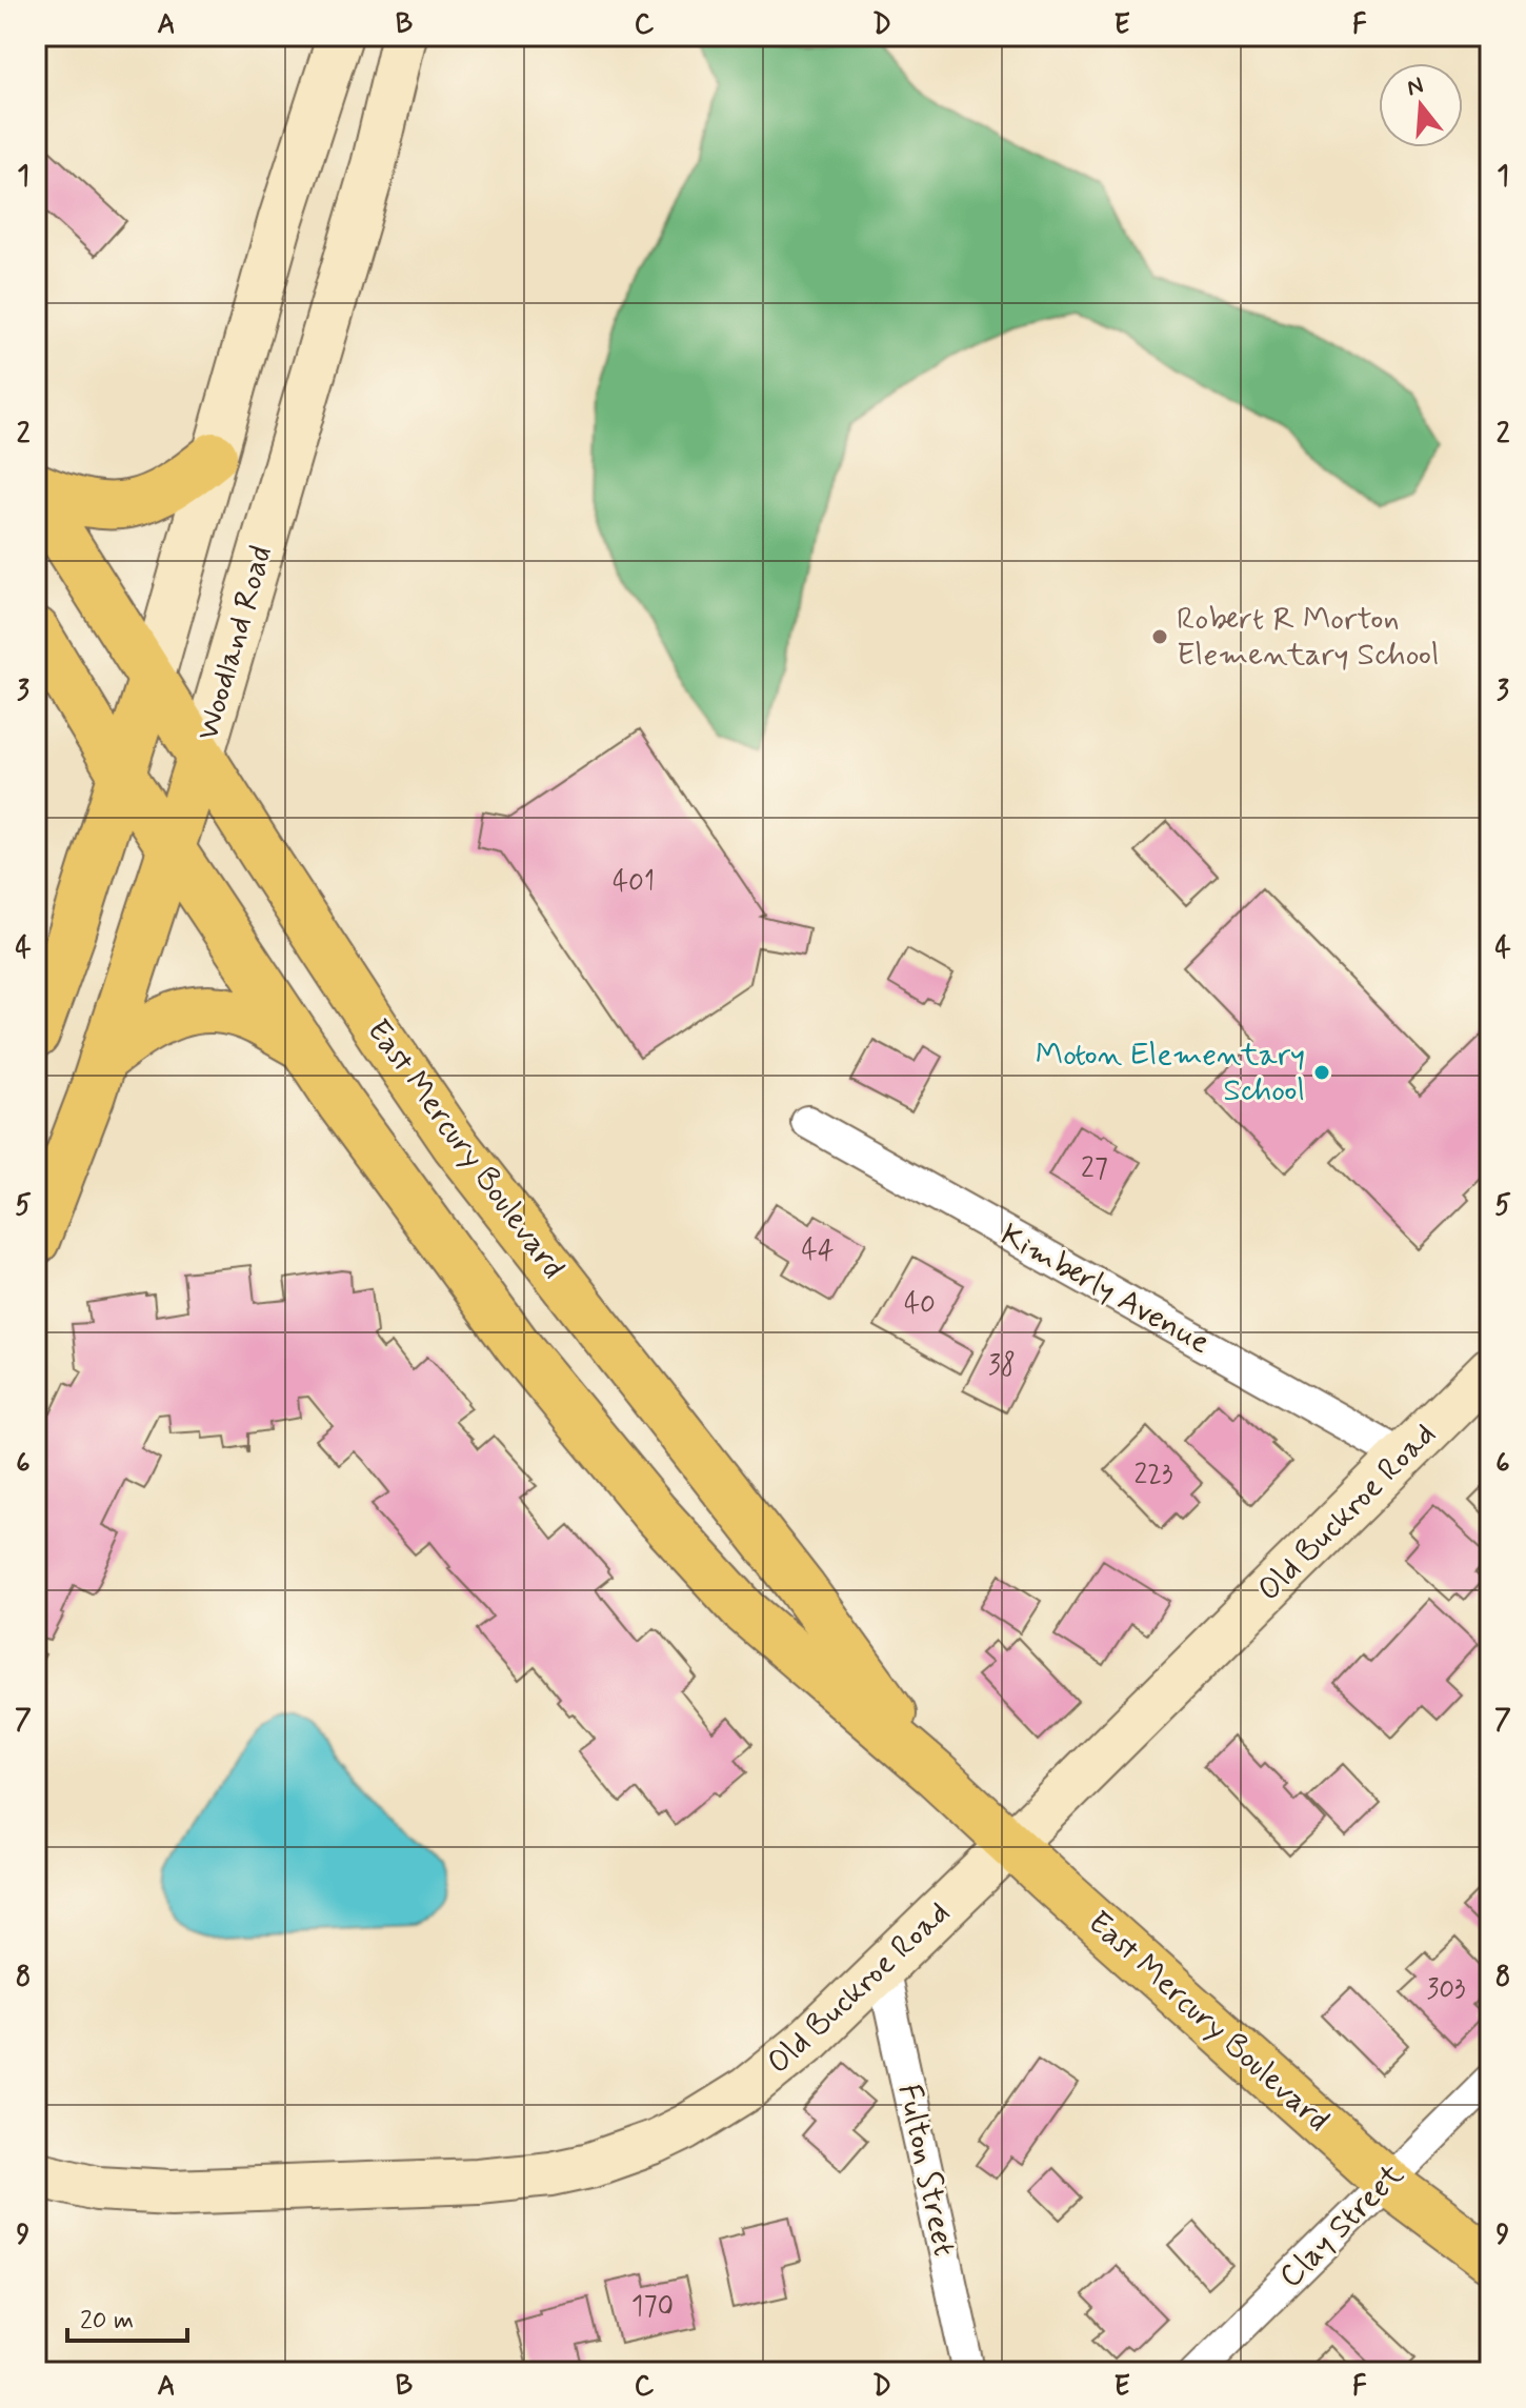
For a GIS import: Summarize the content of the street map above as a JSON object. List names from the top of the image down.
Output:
{
  "streets": {
    "main road": ["Woodland Road", "East Mercury Boulevard"],
    "street": [
      "Kimberly Avenue",
      "Old Buckroe Road",
      "Fulton Street",
      "Clay Street"
    ]
  },
  "crossings": [
    ["Woodland Road", "East Mercury Boulevard"],
    ["East Mercury Boulevard", "Old Buckroe Road"],
    ["East Mercury Boulevard", "Clay Street"],
    ["Kimberly Avenue", "Old Buckroe Road"],
    ["Old Buckroe Road", "Fulton Street"]
  ],
  "places": ["Robert R Morton Elementary School", "Moton Elementary School"],
  "house_numbers": [
    "401",
    "27",
    "44",
    "40",
    "38",
    "223",
    "303",
    "170"
  ],
  "scale_bar": "20 m",
  "north": "top",
  "grid": {
    "columns": [
      "A",
      "B",
      "C",
      "D",
      "E",
      "F"
    ],
    "rows": [
      "1",
      "2",
      "3",
      "4",
      "5",
      "6",
      "7",
      "8",
      "9"
    ]
  }
}
